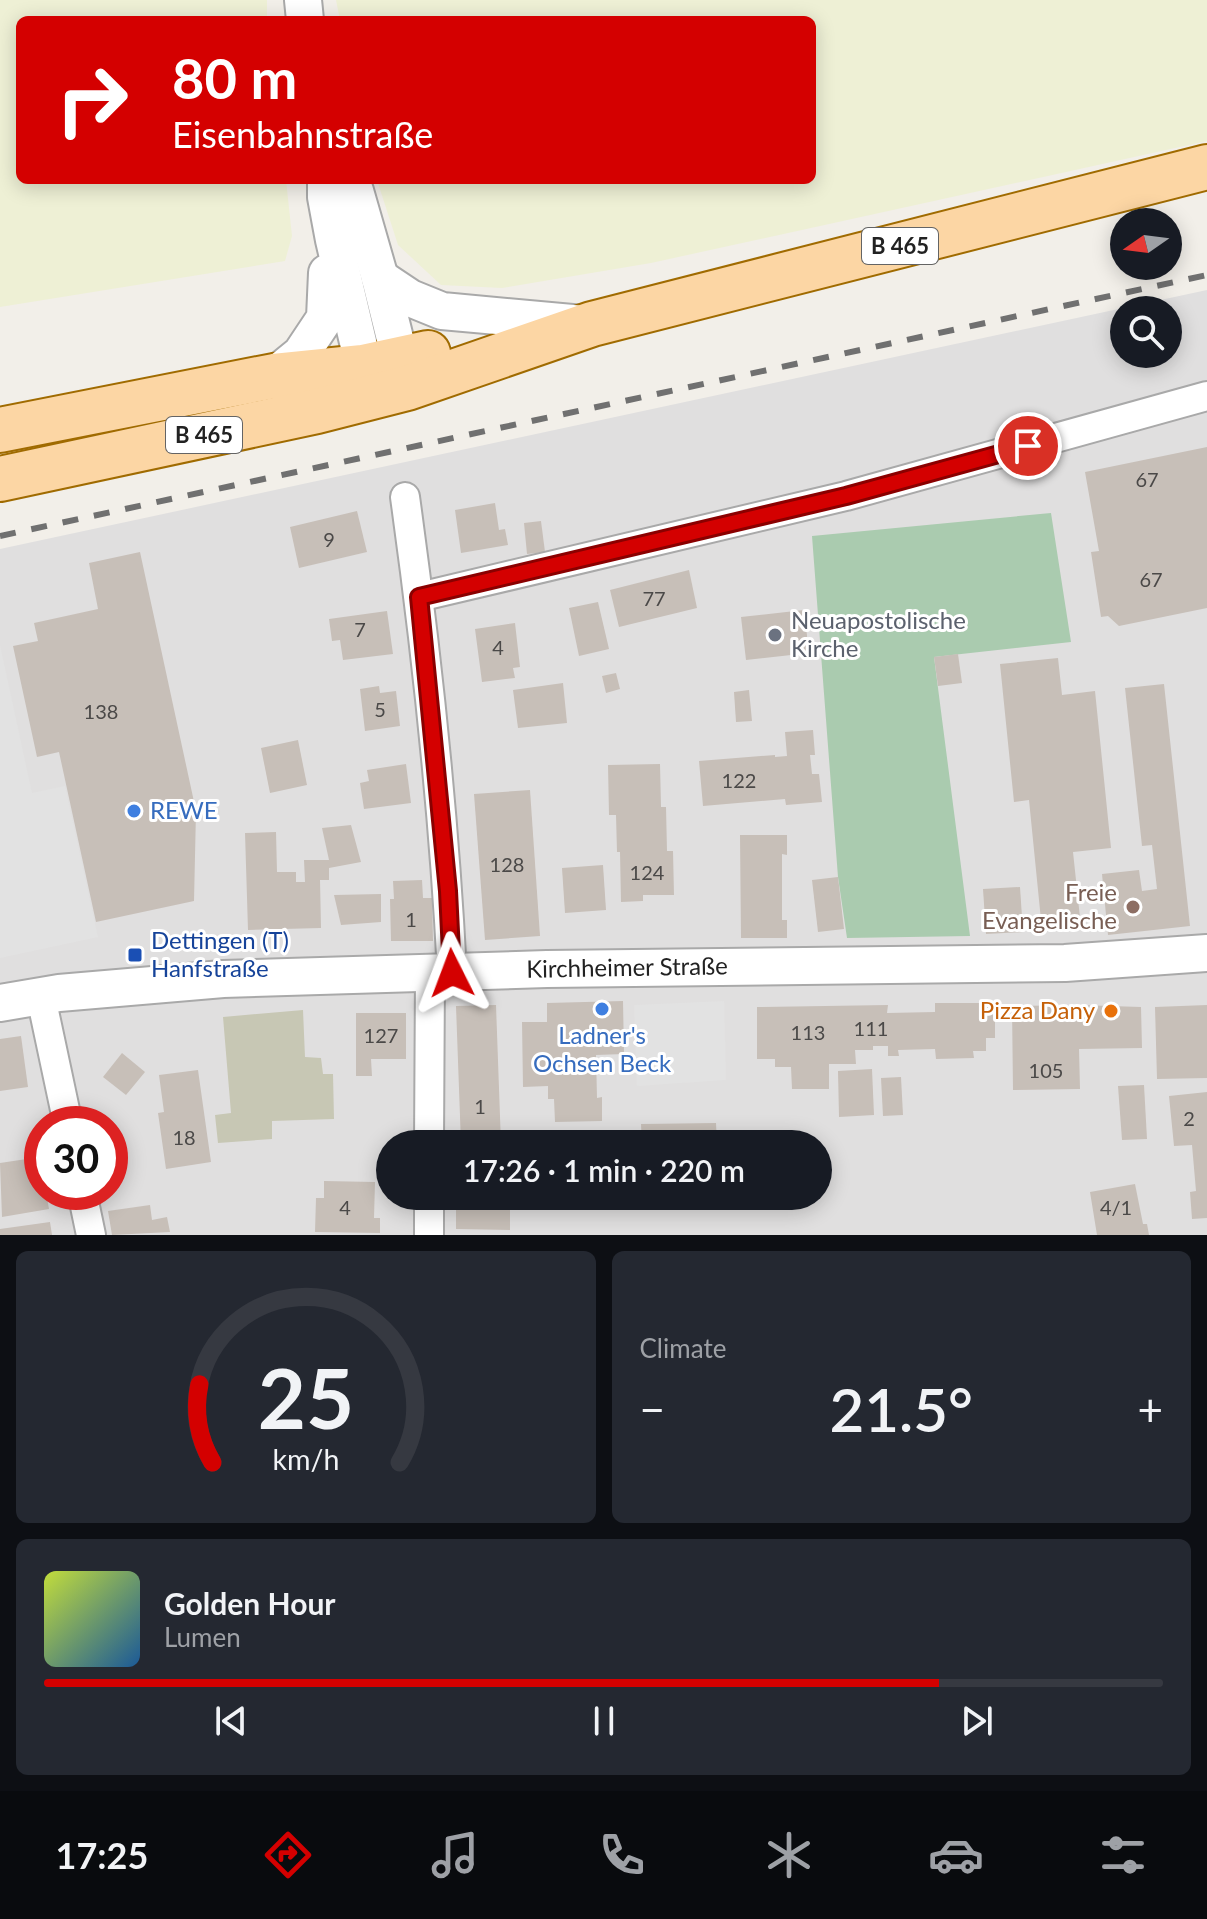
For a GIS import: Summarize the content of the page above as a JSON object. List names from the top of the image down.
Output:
{
  "streets": {
    "main road": ["B 465"],
    "street": ["Kirchheimer Straße"]
  },
  "places": {
    "other": [
      "Neuapostolische Kirche",
      "REWE",
      "Freie Evangelische",
      "Ladner's Ochsen Beck",
      "Pizza Dany"
    ],
    "transit": ["Dettingen (T) Hanfstraße"]
  },
  "house_numbers": [
    "67",
    "9",
    "67",
    "77",
    "7",
    "4",
    "5",
    "138",
    "122",
    "128",
    "124",
    "1",
    "111",
    "113",
    "127",
    "105",
    "1",
    "2",
    "18",
    "4",
    "4/1"
  ],
  "north": "left",
  "page": {
    "turn": ["80 m", "Eisenbahnstraße"],
    "limit": "30",
    "trip": "17:26 · 1 min · 220 m",
    "tile": "Climate",
    "heat": ["−", "21.5°", "+"],
    "song": ["Golden Hour", "Lumen"],
    "tabs": "17:25",
    "gauge": ["25", "km/h"]
  }
}
